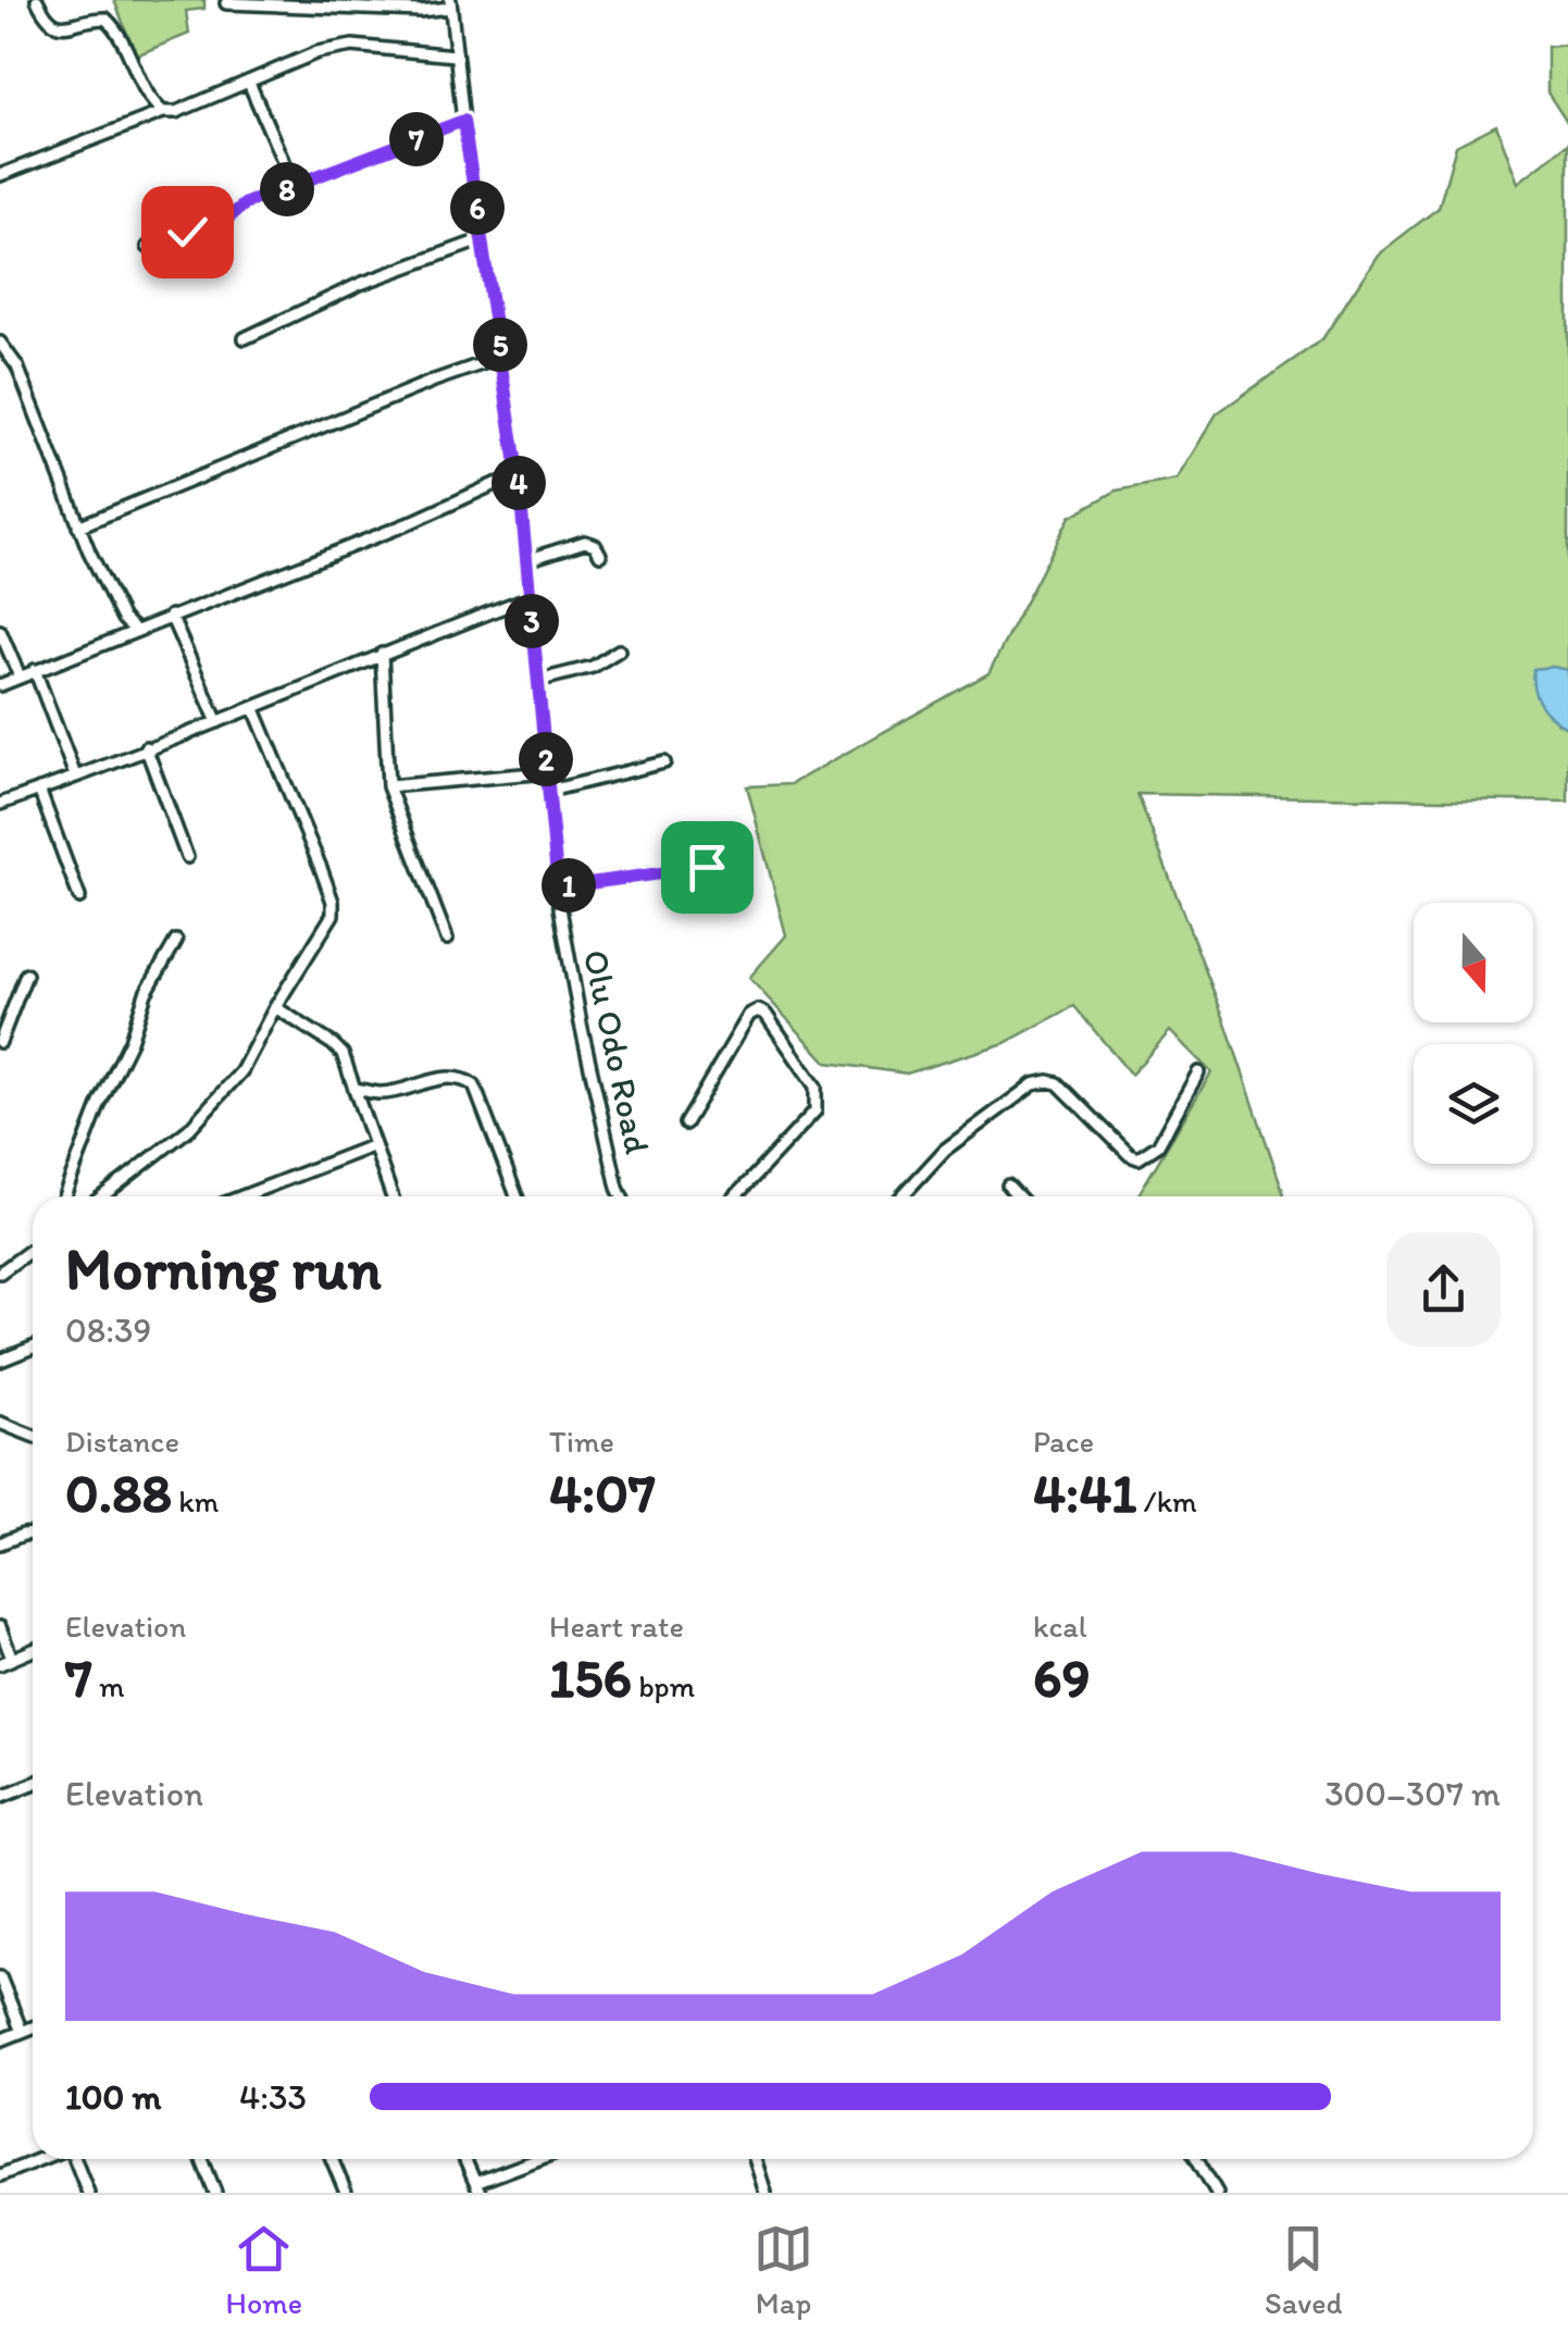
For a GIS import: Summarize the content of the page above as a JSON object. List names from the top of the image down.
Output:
{
  "streets": {
    "street": ["Olu Odo Road"]
  },
  "north": "bottom",
  "page": {
    "pins": [
      "7",
      "8",
      "6",
      "5",
      "4",
      "3",
      "2",
      "1"
    ],
    "heading": ["Morning run", "08:39"],
    "stats": [
      ["Distance", "0.88 km"],
      ["Time", "4:07"],
      ["Pace", "4:41 /km"],
      ["Elevation", "7 m"],
      ["Heart rate", "156 bpm"],
      ["kcal", "69"]
    ],
    "chart": ["Elevation", "300–307 m"],
    "list": [
      {
        "name": "100 m",
        "note": "4:33"
      }
    ],
    "tabs": ["Home", "Map", "Saved"]
  }
}
